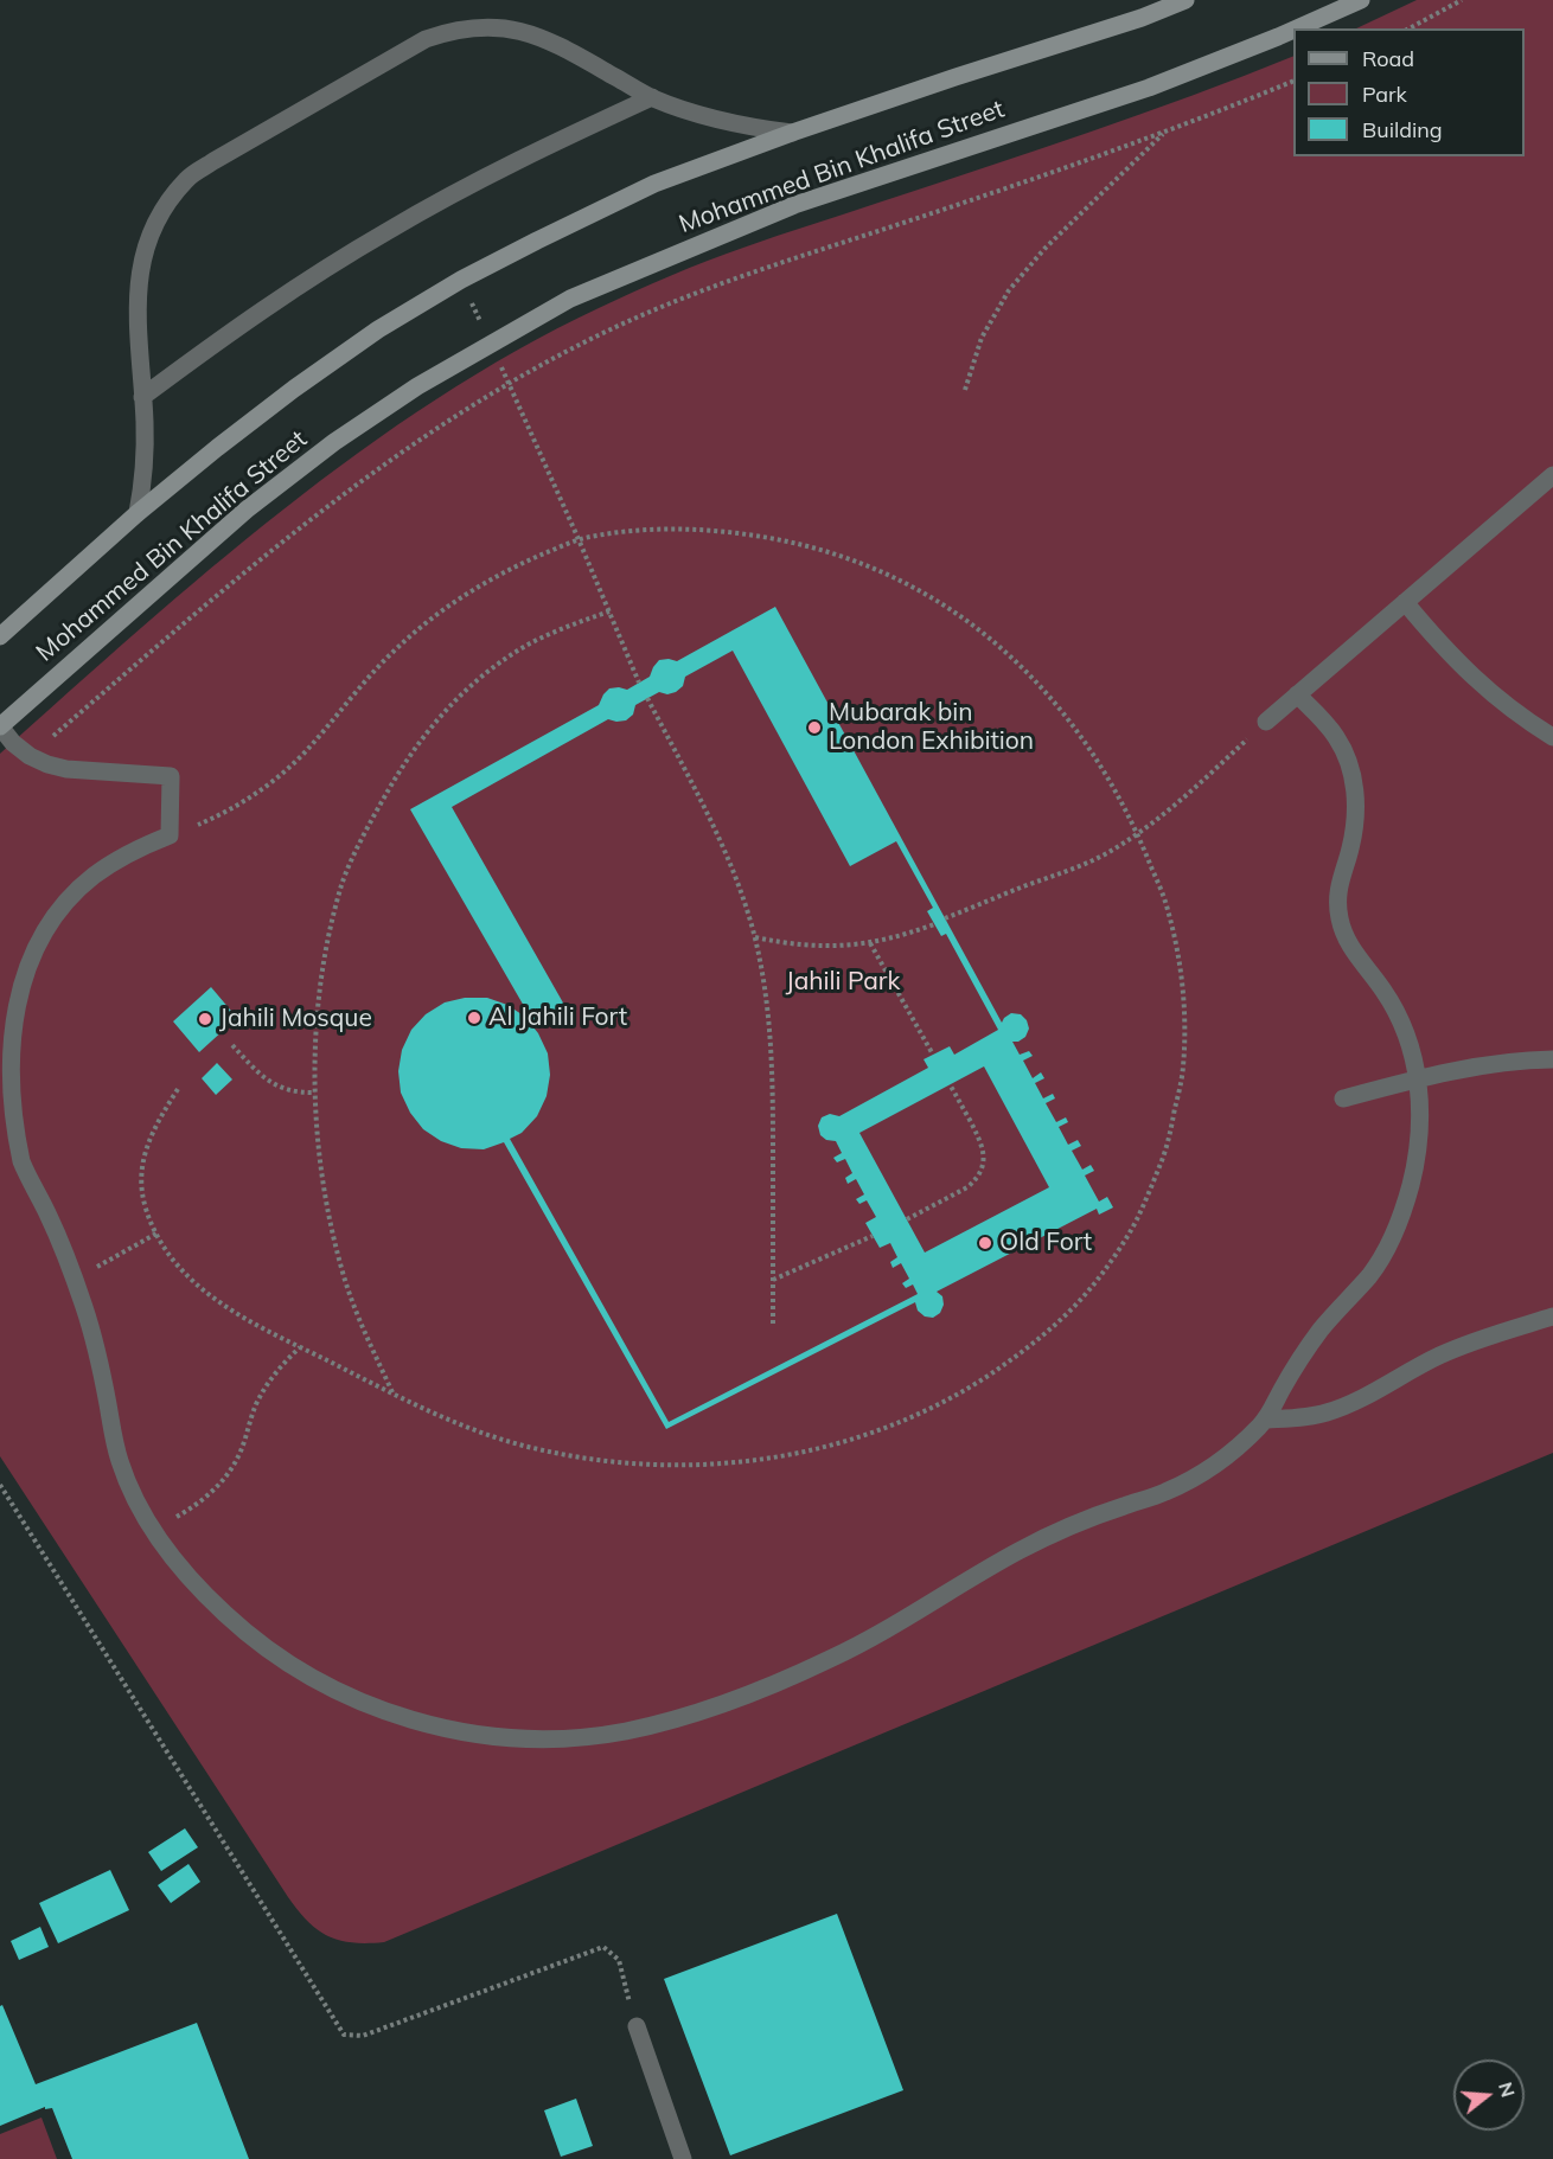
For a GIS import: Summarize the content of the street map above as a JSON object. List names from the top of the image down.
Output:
{
  "streets": {
    "main road": ["Mohammed Bin Khalifa Street"]
  },
  "parks": ["Jahili Park"],
  "places": [
    "Mubarak bin London Exhibition",
    "Al Jahili Fort",
    "Jahili Mosque",
    "Old Fort"
  ],
  "legend": ["Road", "Park", "Building"],
  "north": "right"
}
